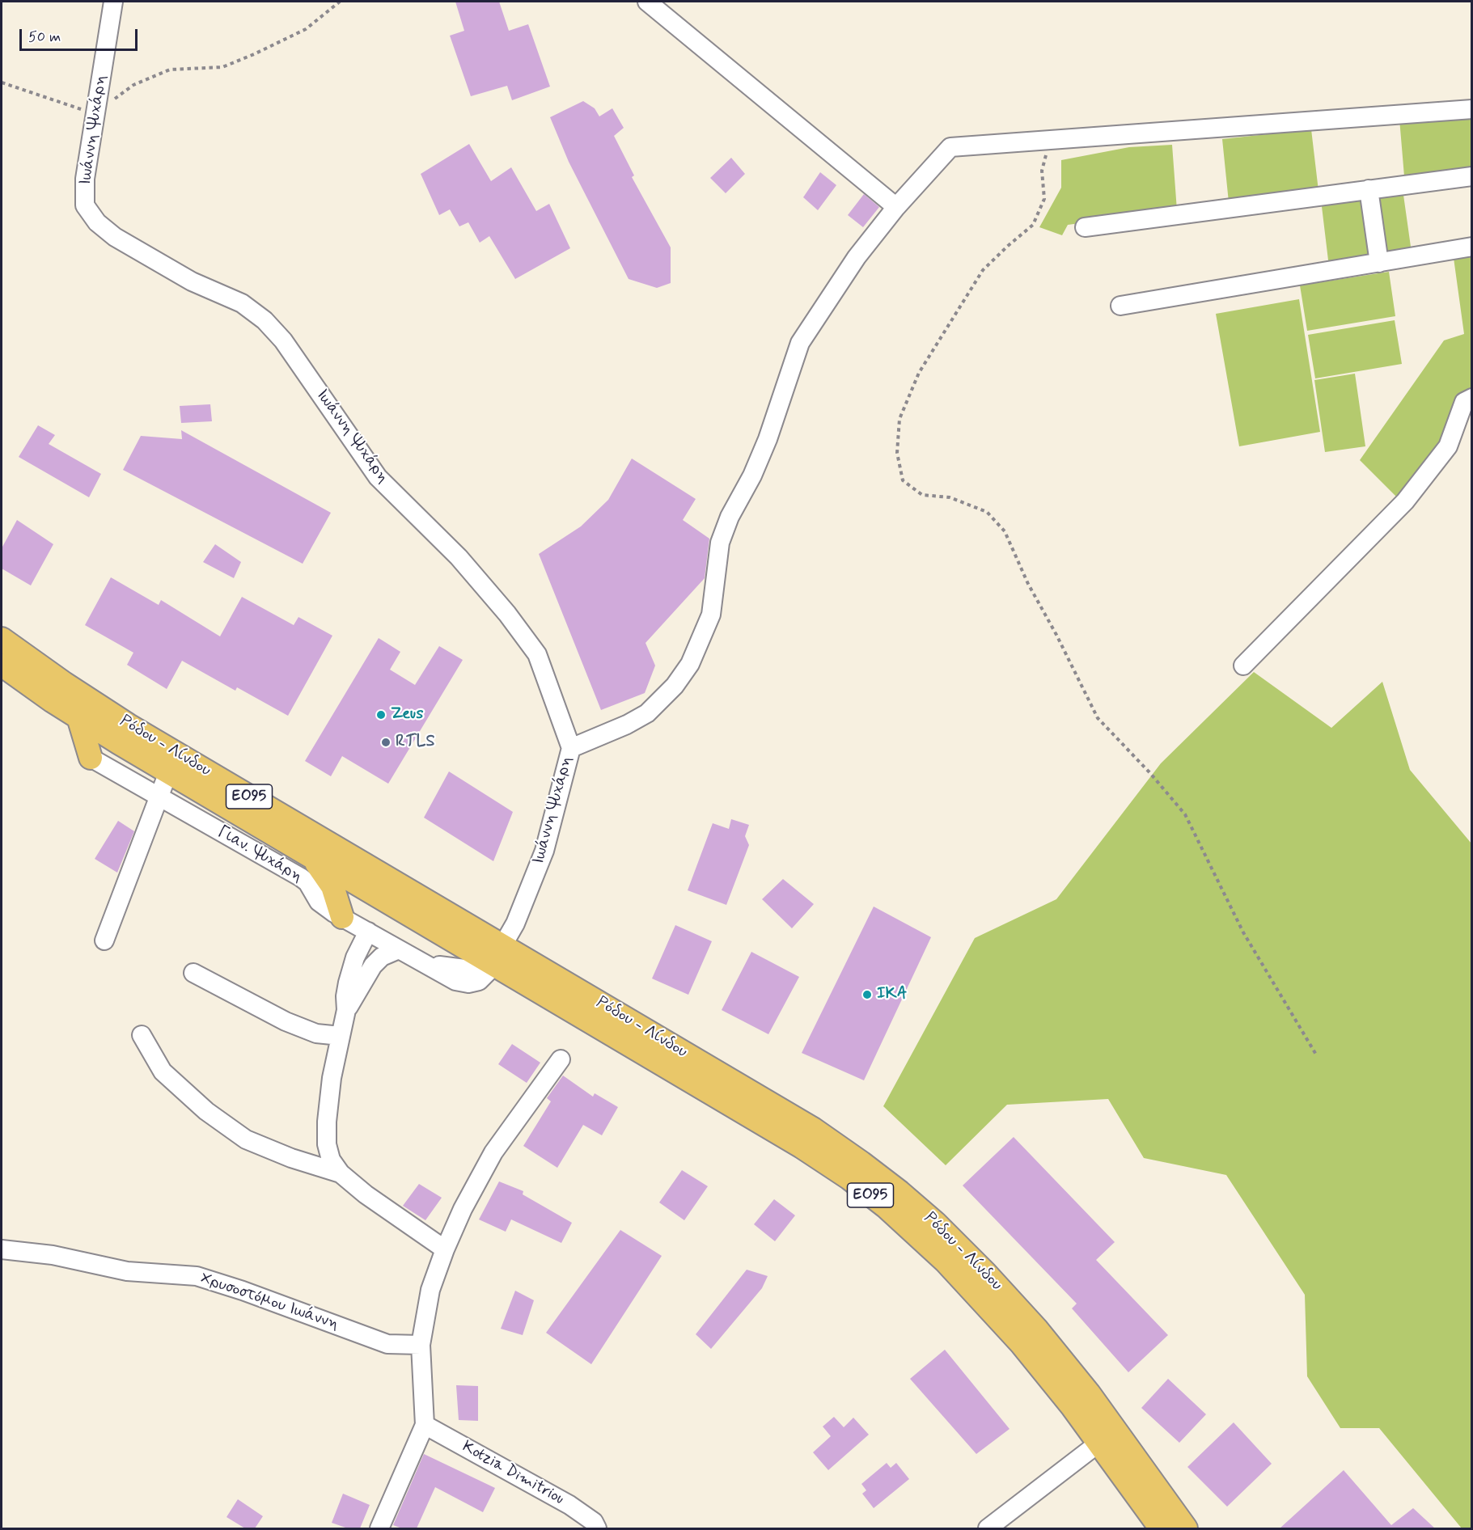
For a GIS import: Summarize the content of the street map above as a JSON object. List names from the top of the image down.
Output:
{
  "streets": {
    "main road": ["Ρόδου - Λίνδου", "ΕΟ95"],
    "street": [
      "Ιωάννη Ψυχάρη",
      "Γιαν. Ψυχάρη",
      "Χρυσοστόμου Ιωάννη",
      "Kotzia Dimitriou"
    ]
  },
  "crossings": [
    ["Ιωάννη Ψυχάρη", "Ρόδου - Λίνδου"],
    ["Ιωάννη Ψυχάρη", "Γιαν. Ψυχάρη"],
    ["Ρόδου - Λίνδου", "Γιαν. Ψυχάρη"]
  ],
  "places": ["Zeus", "RTLS", "IKA"],
  "scale_bar": "50 m"
}
